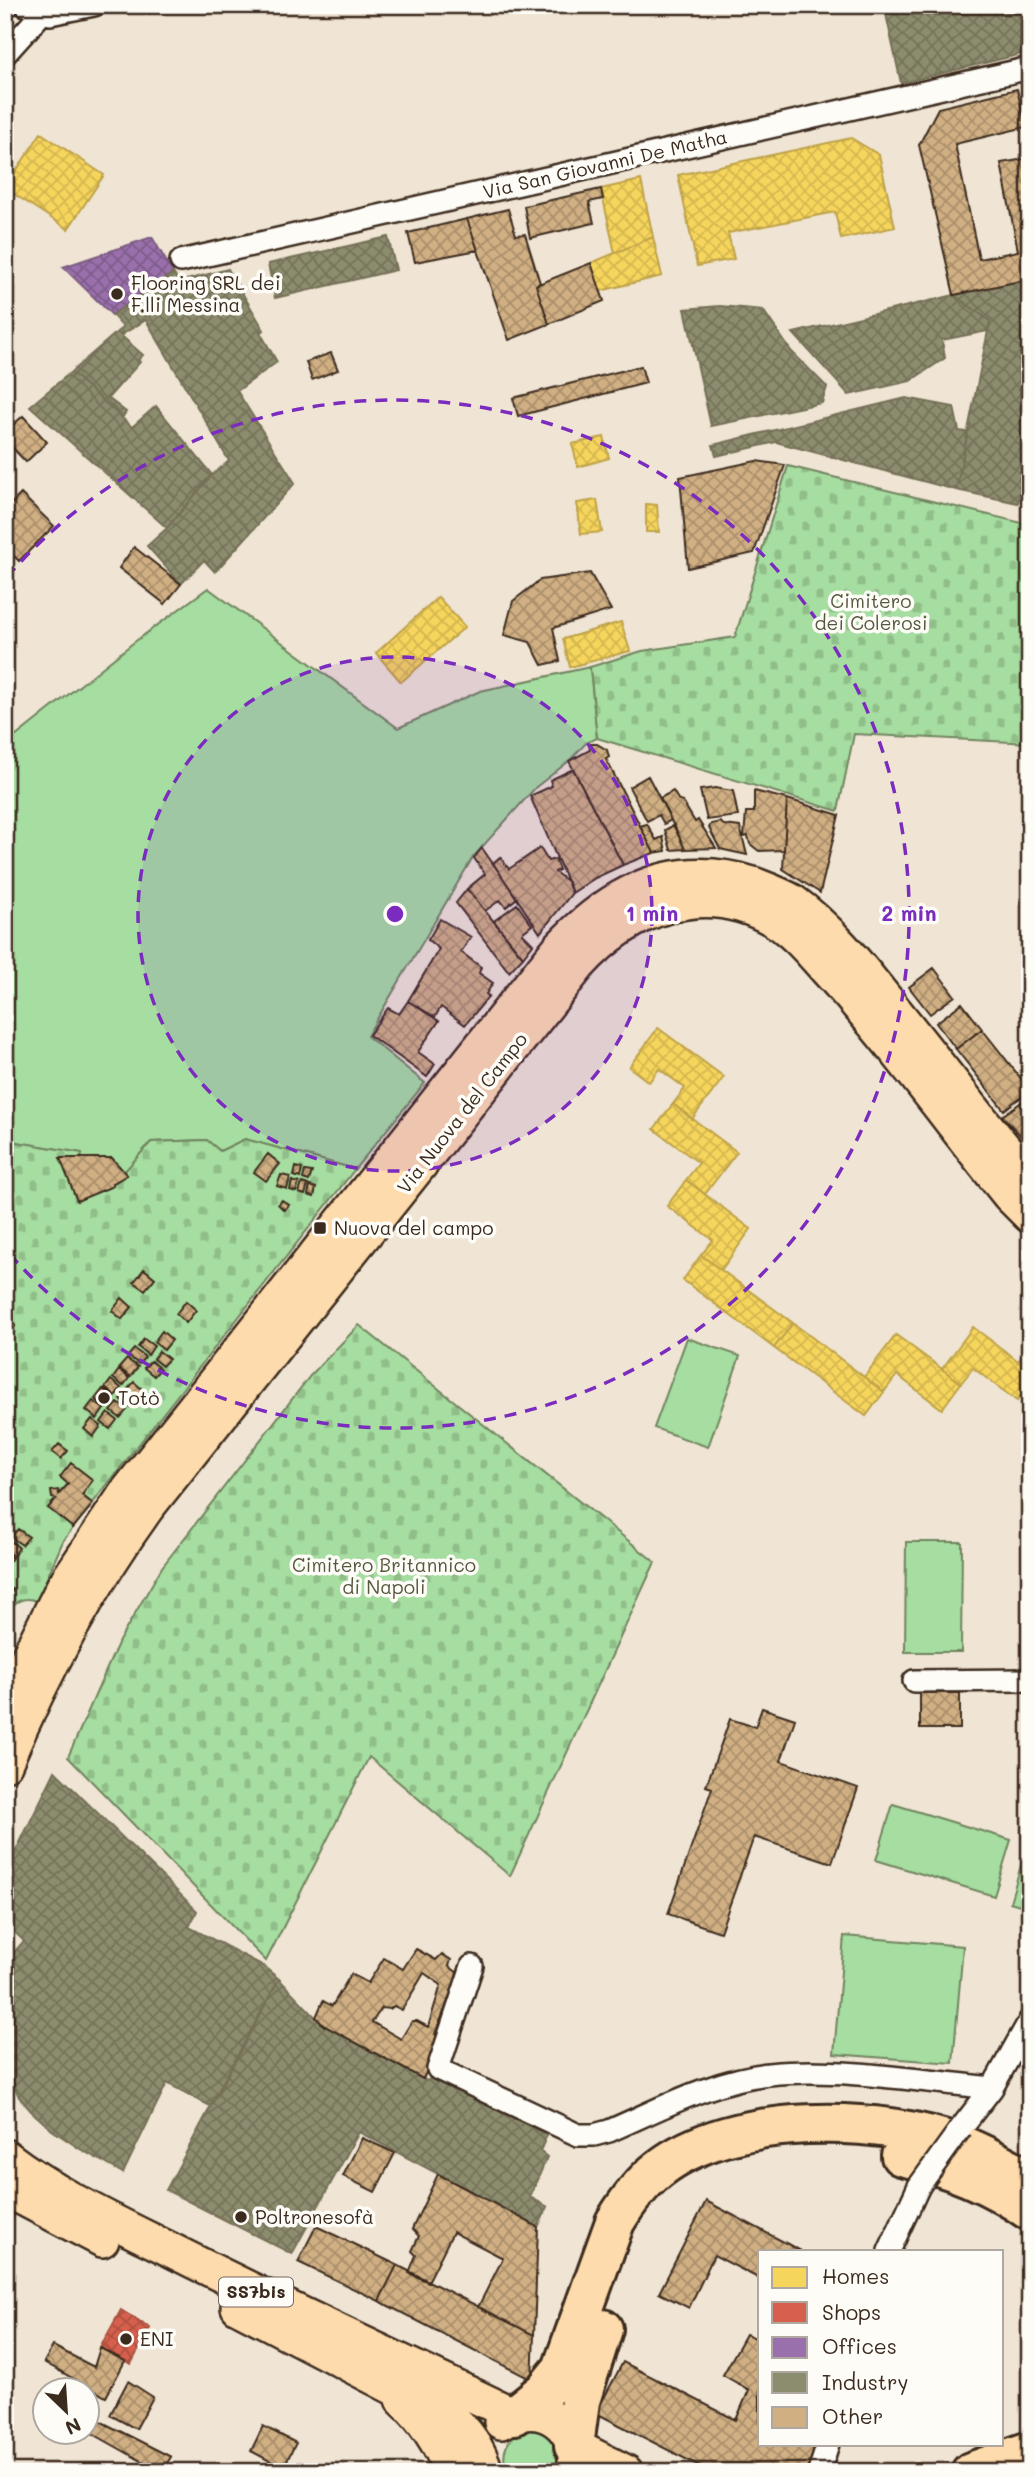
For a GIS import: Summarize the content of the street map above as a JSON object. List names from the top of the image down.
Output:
{
  "streets": {
    "main road": ["Via Nuova del Campo", "SS7bis"],
    "street": ["Via San Giovanni De Matha"]
  },
  "parks": ["Cimitero dei Colerosi", "Cimitero Britannico di Napoli"],
  "places": {
    "other": [
      "Flooring SRL dei F.lli Messina",
      "Totò",
      "Poltronesofà",
      "ENI"
    ],
    "transit": ["Nuova del campo"]
  },
  "legend": [
    "Homes",
    "Shops",
    "Offices",
    "Industry",
    "Other"
  ],
  "north": "bottom right",
  "rings": ["1 min", "2 min"]
}
